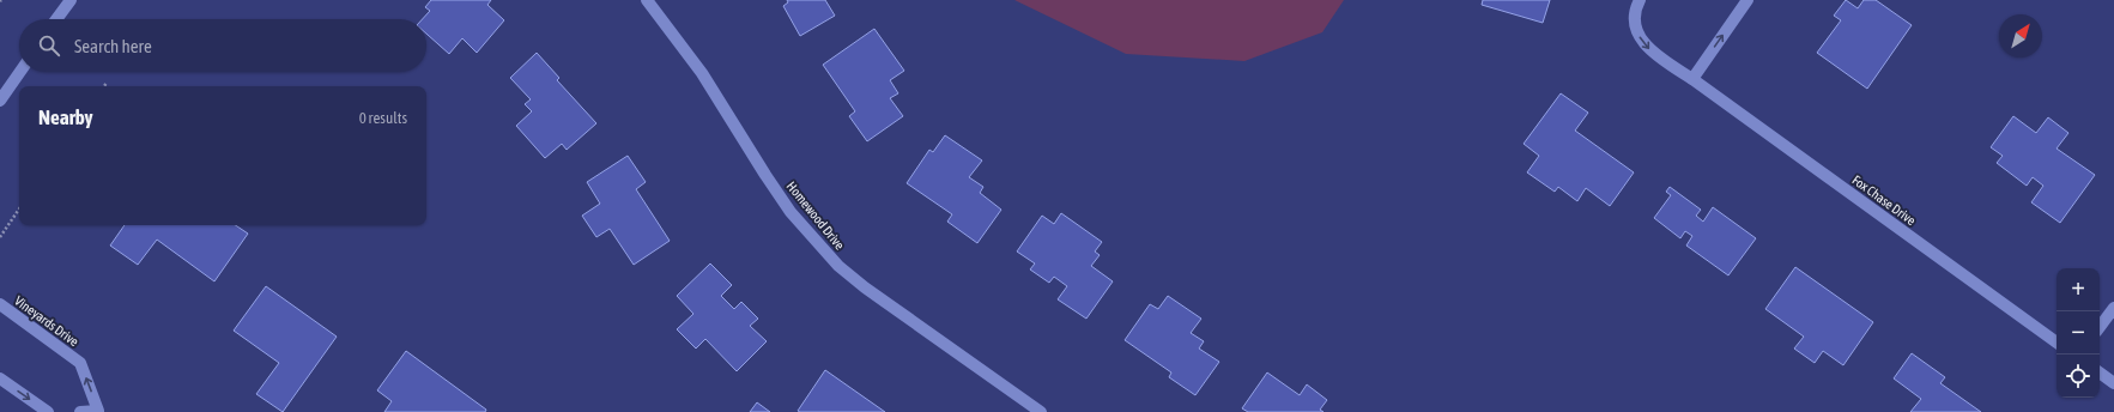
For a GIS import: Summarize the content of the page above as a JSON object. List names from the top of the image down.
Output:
{
  "streets": {
    "street": ["Fox Chase Drive", "Homewood Drive", "Vineyards Drive"]
  },
  "north": "top right",
  "page": {
    "search": "Search here",
    "heading": ["Nearby", "0 results"],
    "map_buttons": ["+", "−"]
  }
}
